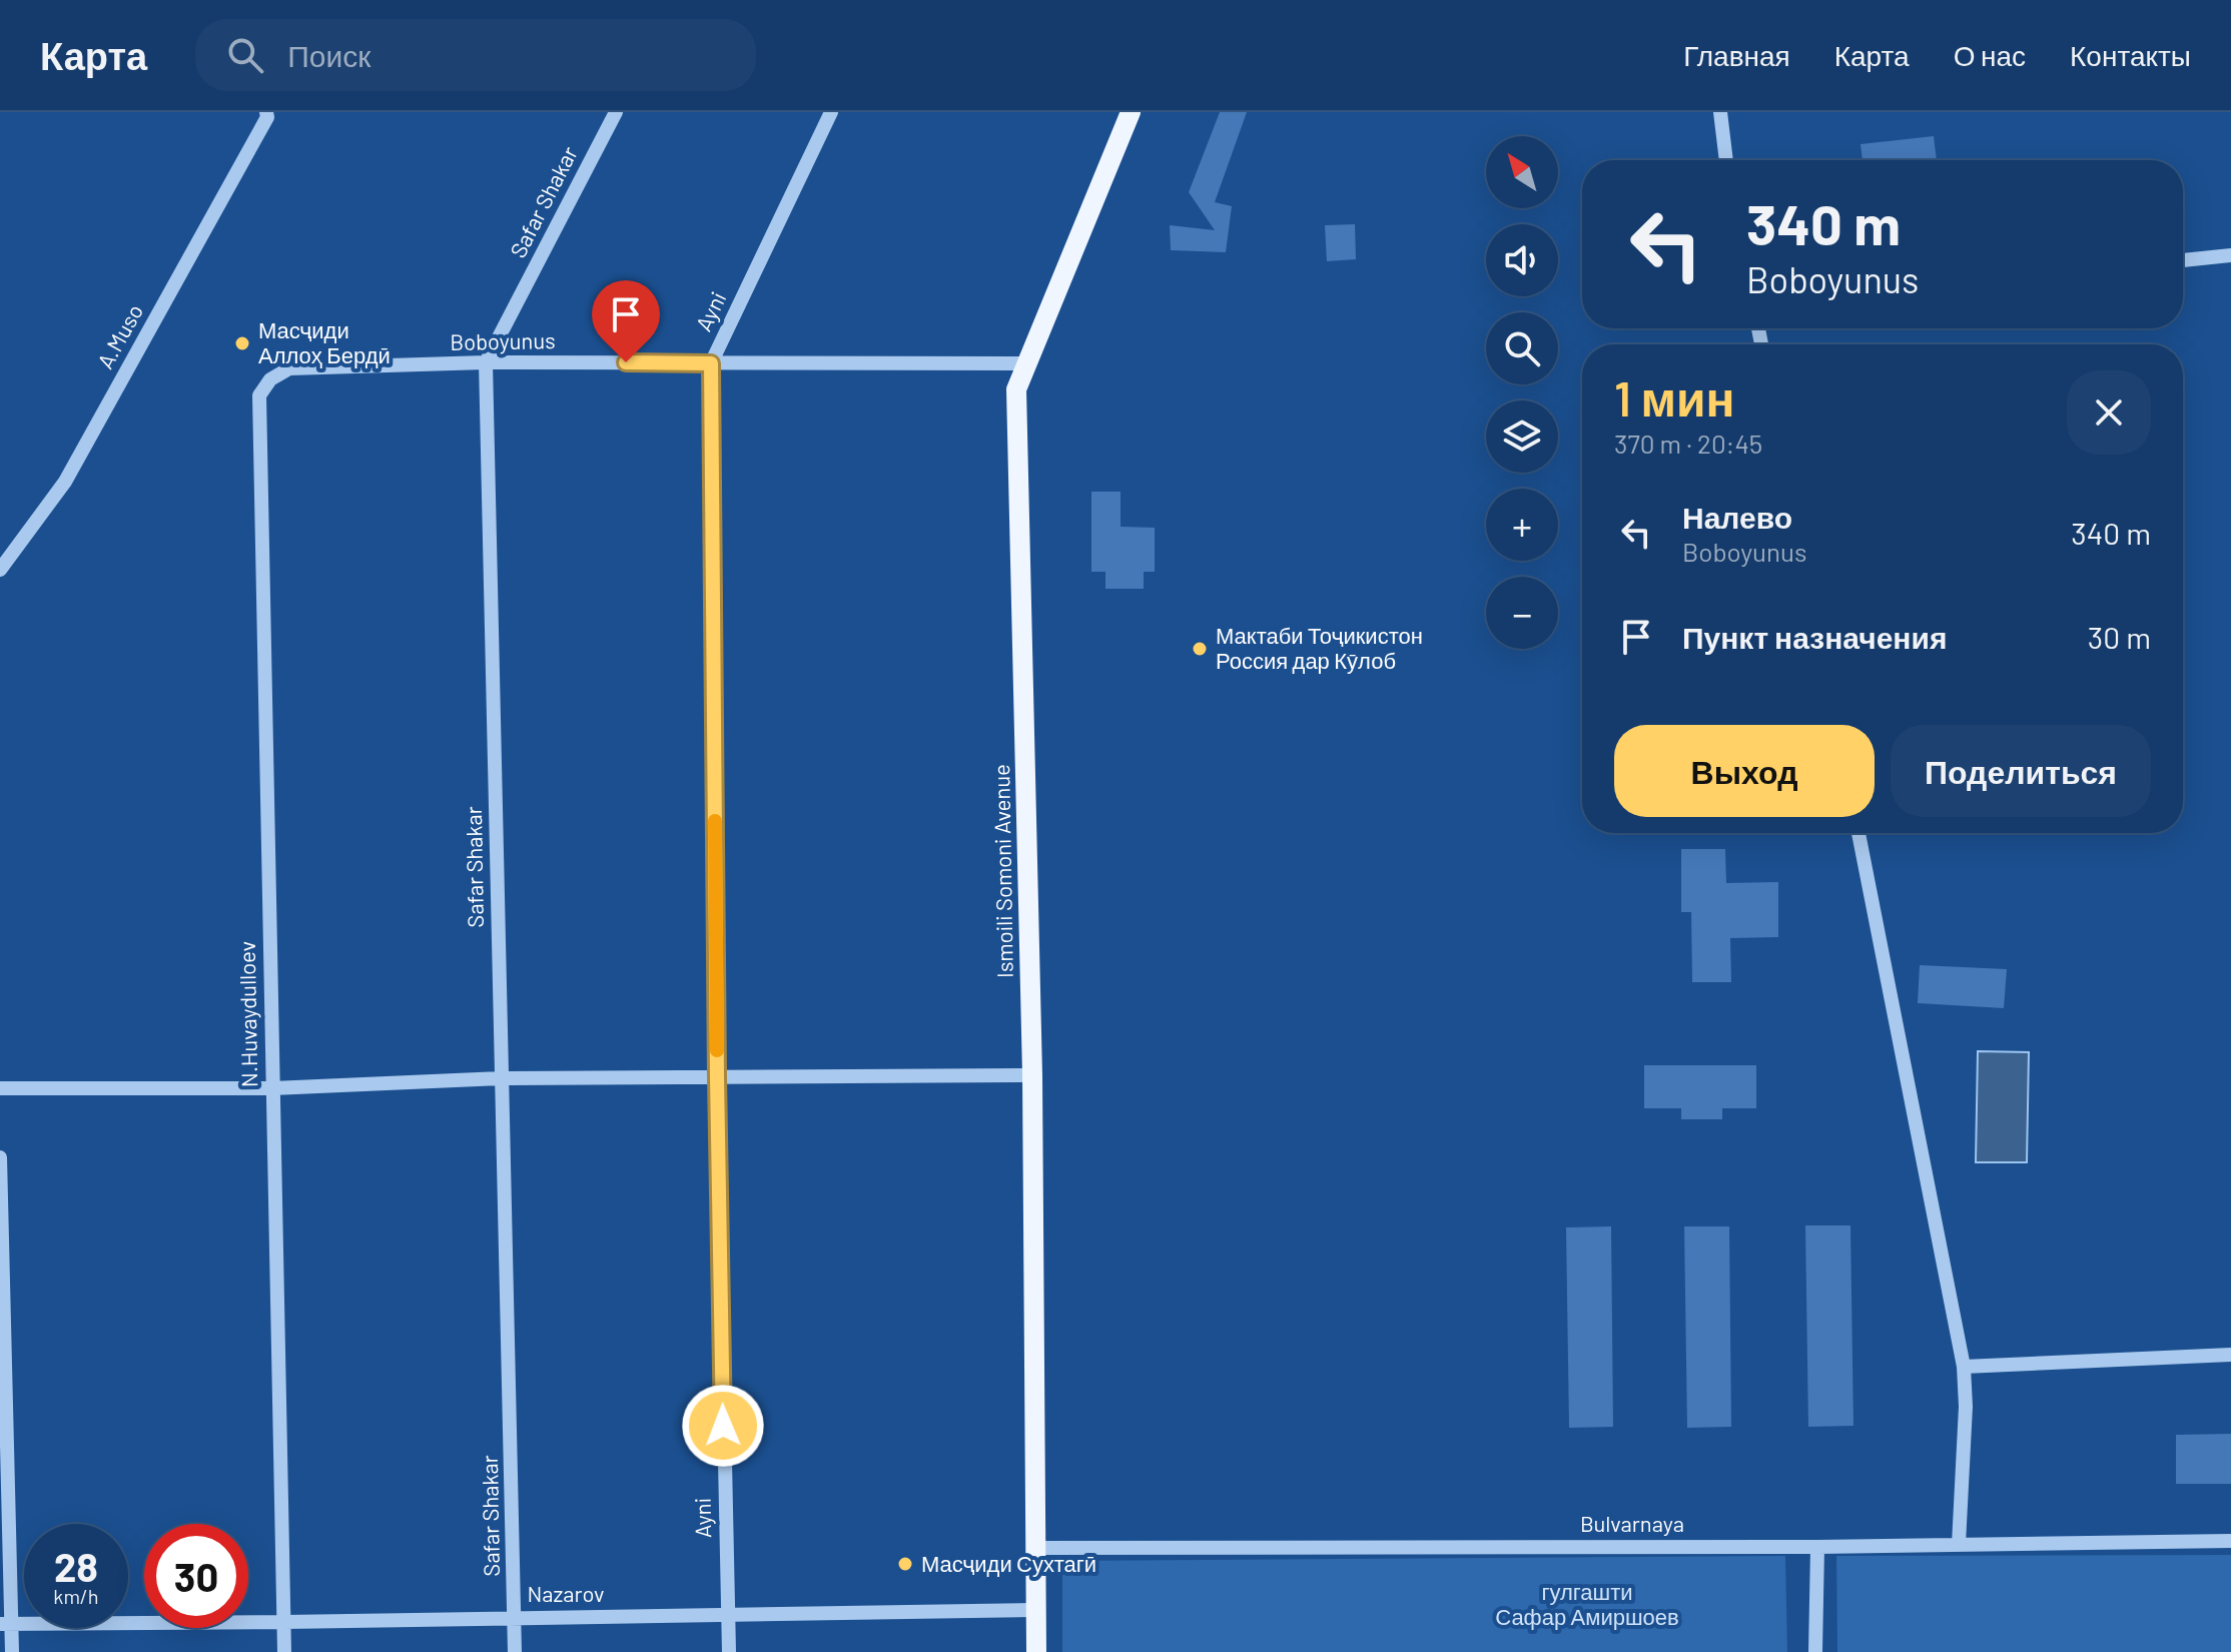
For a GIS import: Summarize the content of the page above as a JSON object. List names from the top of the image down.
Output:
{
  "streets": {
    "main road": ["Ismoili Somoni Avenue"],
    "street": [
      "Safar Shakar",
      "Ayni",
      "A.Muso",
      "Boboyunus",
      "N.Huvaydulloev",
      "Bulvarnaya",
      "Nazarov"
    ]
  },
  "crossings": [
    ["Safar Shakar", "Boboyunus"],
    ["Safar Shakar", "Nazarov"],
    ["Ayni", "Boboyunus"],
    ["Ayni", "Nazarov"],
    ["Boboyunus", "Ismoili Somoni Avenue"],
    ["Boboyunus", "N.Huvaydulloev"],
    ["Ismoili Somoni Avenue", "Bulvarnaya"],
    ["Ismoili Somoni Avenue", "Nazarov"],
    ["N.Huvaydulloev", "Nazarov"]
  ],
  "parks": ["гулгашти Сафар Амиршоев"],
  "places": ["Масҷиди Аллоҳ Бердӣ", "Мактаби Тоҷикистон Россия дар Кӯлоб", "Масҷиди Сухтагӣ"],
  "north": "top left",
  "page": {
    "header": "Карта",
    "search": "Поиск",
    "nav": [
      "Главная",
      "Карта",
      "О нас",
      "Контакты"
    ],
    "map_buttons": ["+", "−"],
    "turn": ["340 m", "Boboyunus"],
    "heading": ["1 мин", "370 m · 20:45"],
    "list": [
      {
        "name": "Налево",
        "note": "Boboyunus",
        "value": "340 m"
      },
      {
        "name": "Пункт назначения",
        "value": "30 m"
      }
    ],
    "buttons": ["Выход", "Поделиться"],
    "speed": "28 km/h",
    "limit": "30"
  }
}
